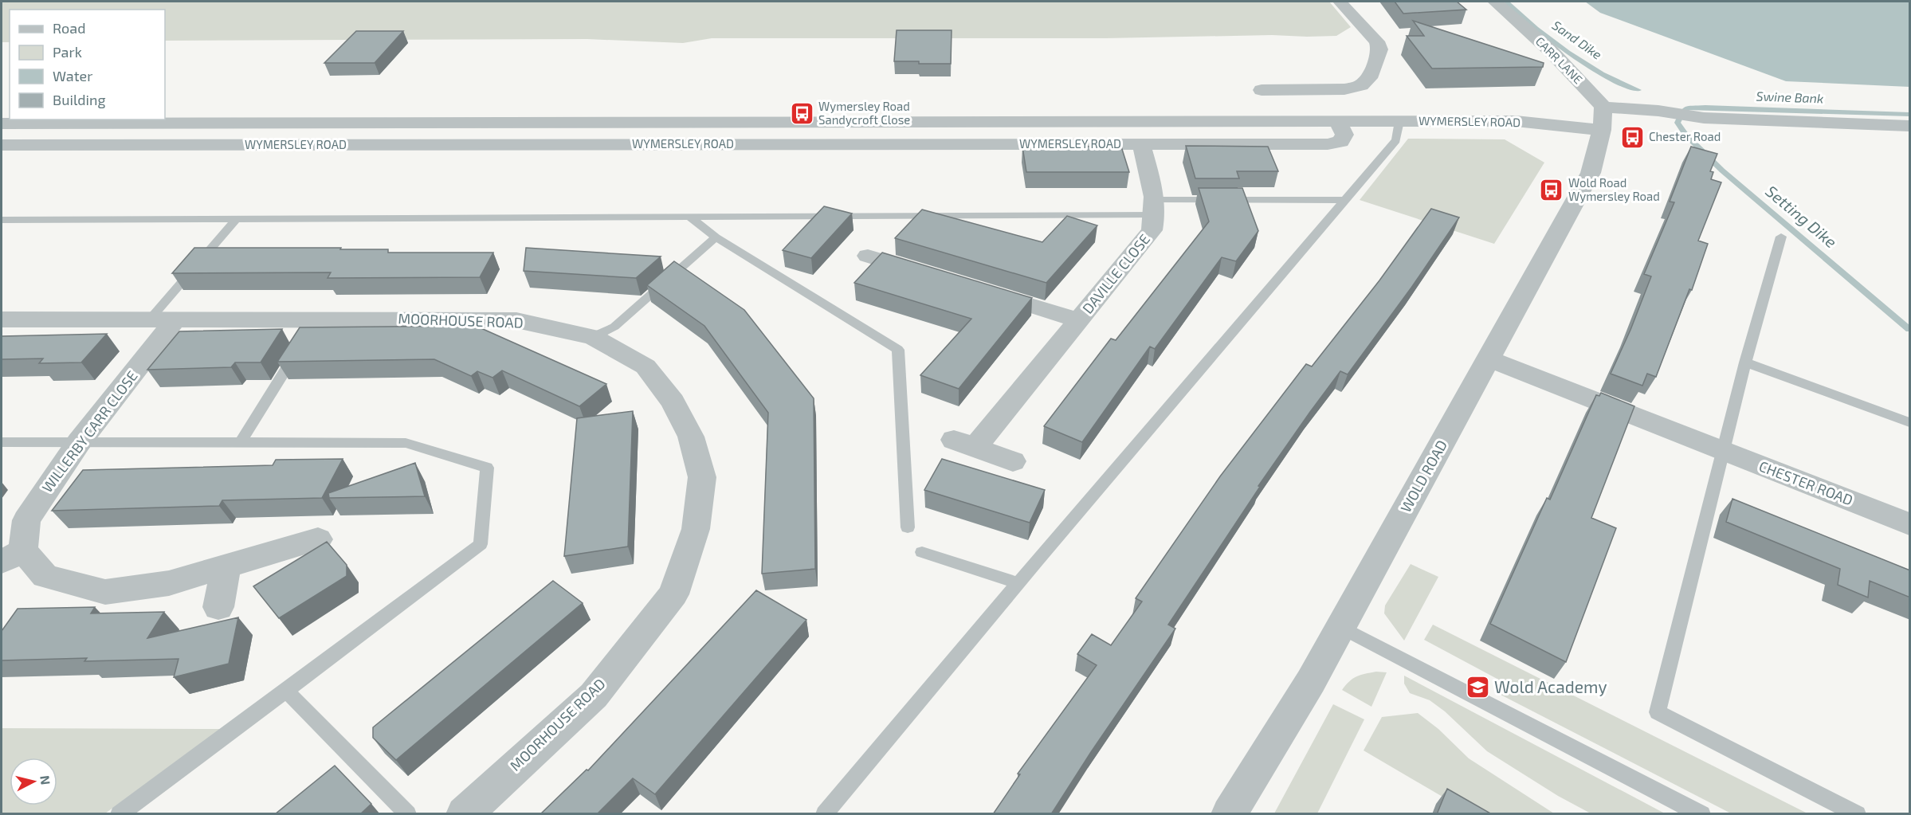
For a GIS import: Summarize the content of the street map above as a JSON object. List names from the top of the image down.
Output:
{
  "streets": {
    "street": [
      "CARR LANE",
      "WYMERSLEY ROAD",
      "DAVILLE CLOSE",
      "MOORHOUSE ROAD",
      "WILLERBY CARR CLOSE",
      "WOLD ROAD",
      "CHESTER ROAD"
    ]
  },
  "crossings": [
    ["CARR LANE", "WYMERSLEY ROAD"],
    ["CARR LANE", "WOLD ROAD"],
    ["WYMERSLEY ROAD", "WOLD ROAD"],
    ["MOORHOUSE ROAD", "WILLERBY CARR CLOSE"],
    ["WOLD ROAD", "CHESTER ROAD"]
  ],
  "water": ["Sand Dike", "Swine Bank", "Setting Dike"],
  "places": {
    "bus stop": ["Wymersley Road Sandycroft Close", "Chester Road", "Wold Road Wymersley Road"],
    "school or university": ["Wold Academy"]
  },
  "legend": [
    "Road",
    "Park",
    "Water",
    "Building"
  ],
  "north": "right"
}
